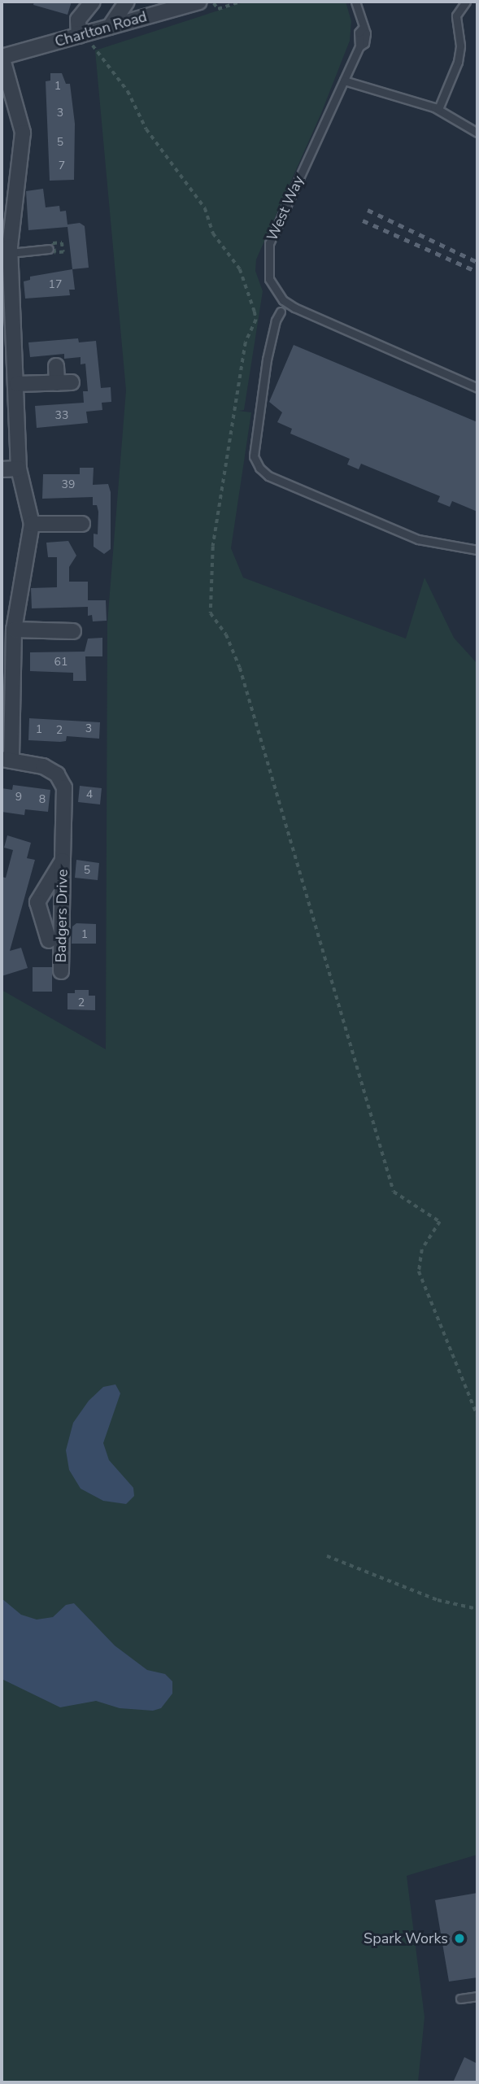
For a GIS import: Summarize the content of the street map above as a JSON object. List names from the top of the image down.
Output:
{
  "streets": {
    "street": ["Charlton Road", "Badgers Drive"],
    "lane": ["West Way"]
  },
  "places": ["Spark Works"],
  "house_numbers": [
    "1",
    "3",
    "5",
    "7",
    "17",
    "33",
    "39",
    "61",
    "3",
    "1",
    "2",
    "4",
    "9",
    "8",
    "5",
    "1",
    "2"
  ]
}
